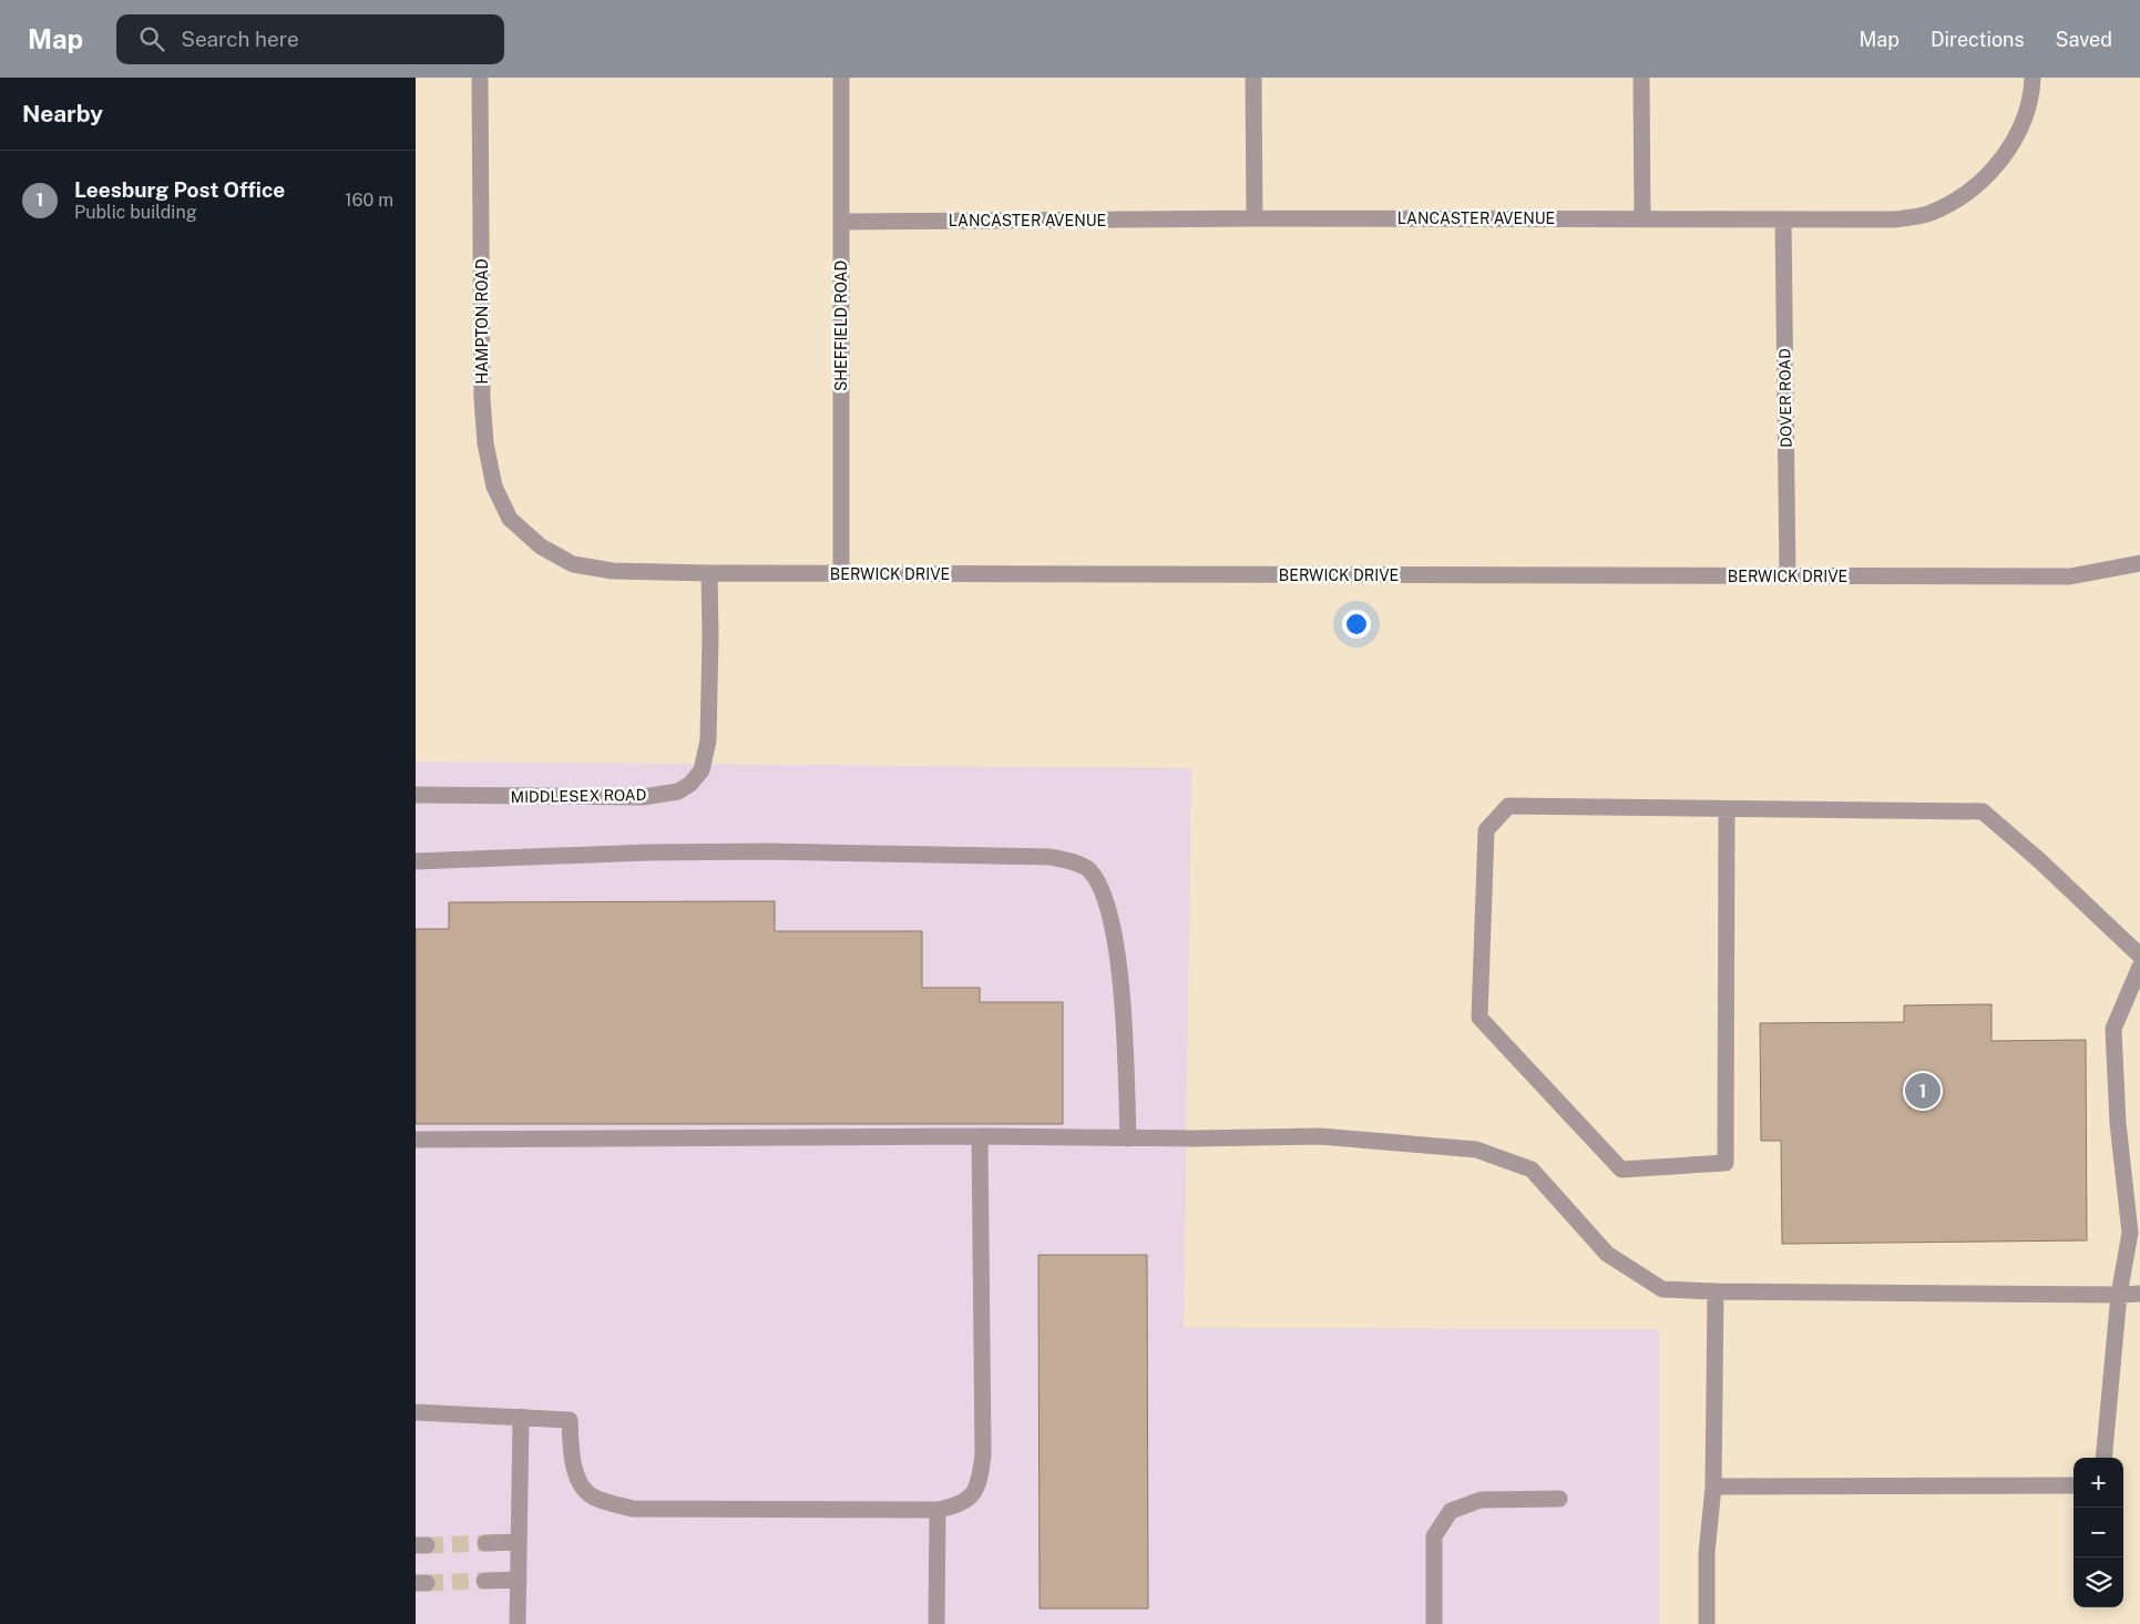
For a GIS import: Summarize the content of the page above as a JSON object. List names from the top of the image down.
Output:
{
  "streets": {
    "street": [
      "LANCASTER AVENUE",
      "HAMPTON ROAD",
      "SHEFFIELD ROAD",
      "DOVER ROAD",
      "BERWICK DRIVE",
      "MIDDLESEX ROAD"
    ]
  },
  "crossings": [
    ["LANCASTER AVENUE", "SHEFFIELD ROAD"],
    ["LANCASTER AVENUE", "DOVER ROAD"],
    ["HAMPTON ROAD", "BERWICK DRIVE"],
    ["SHEFFIELD ROAD", "BERWICK DRIVE"],
    ["DOVER ROAD", "BERWICK DRIVE"],
    ["BERWICK DRIVE", "MIDDLESEX ROAD"]
  ],
  "page": {
    "header": "Map",
    "search": "Search here",
    "nav": ["Map", "Directions", "Saved"],
    "heading": "Nearby",
    "list": [
      {
        "mark": "1",
        "name": "Leesburg Post Office",
        "note": "Public building",
        "value": "160 m"
      }
    ],
    "pins": "1",
    "map_buttons": ["+", "−"]
  }
}
